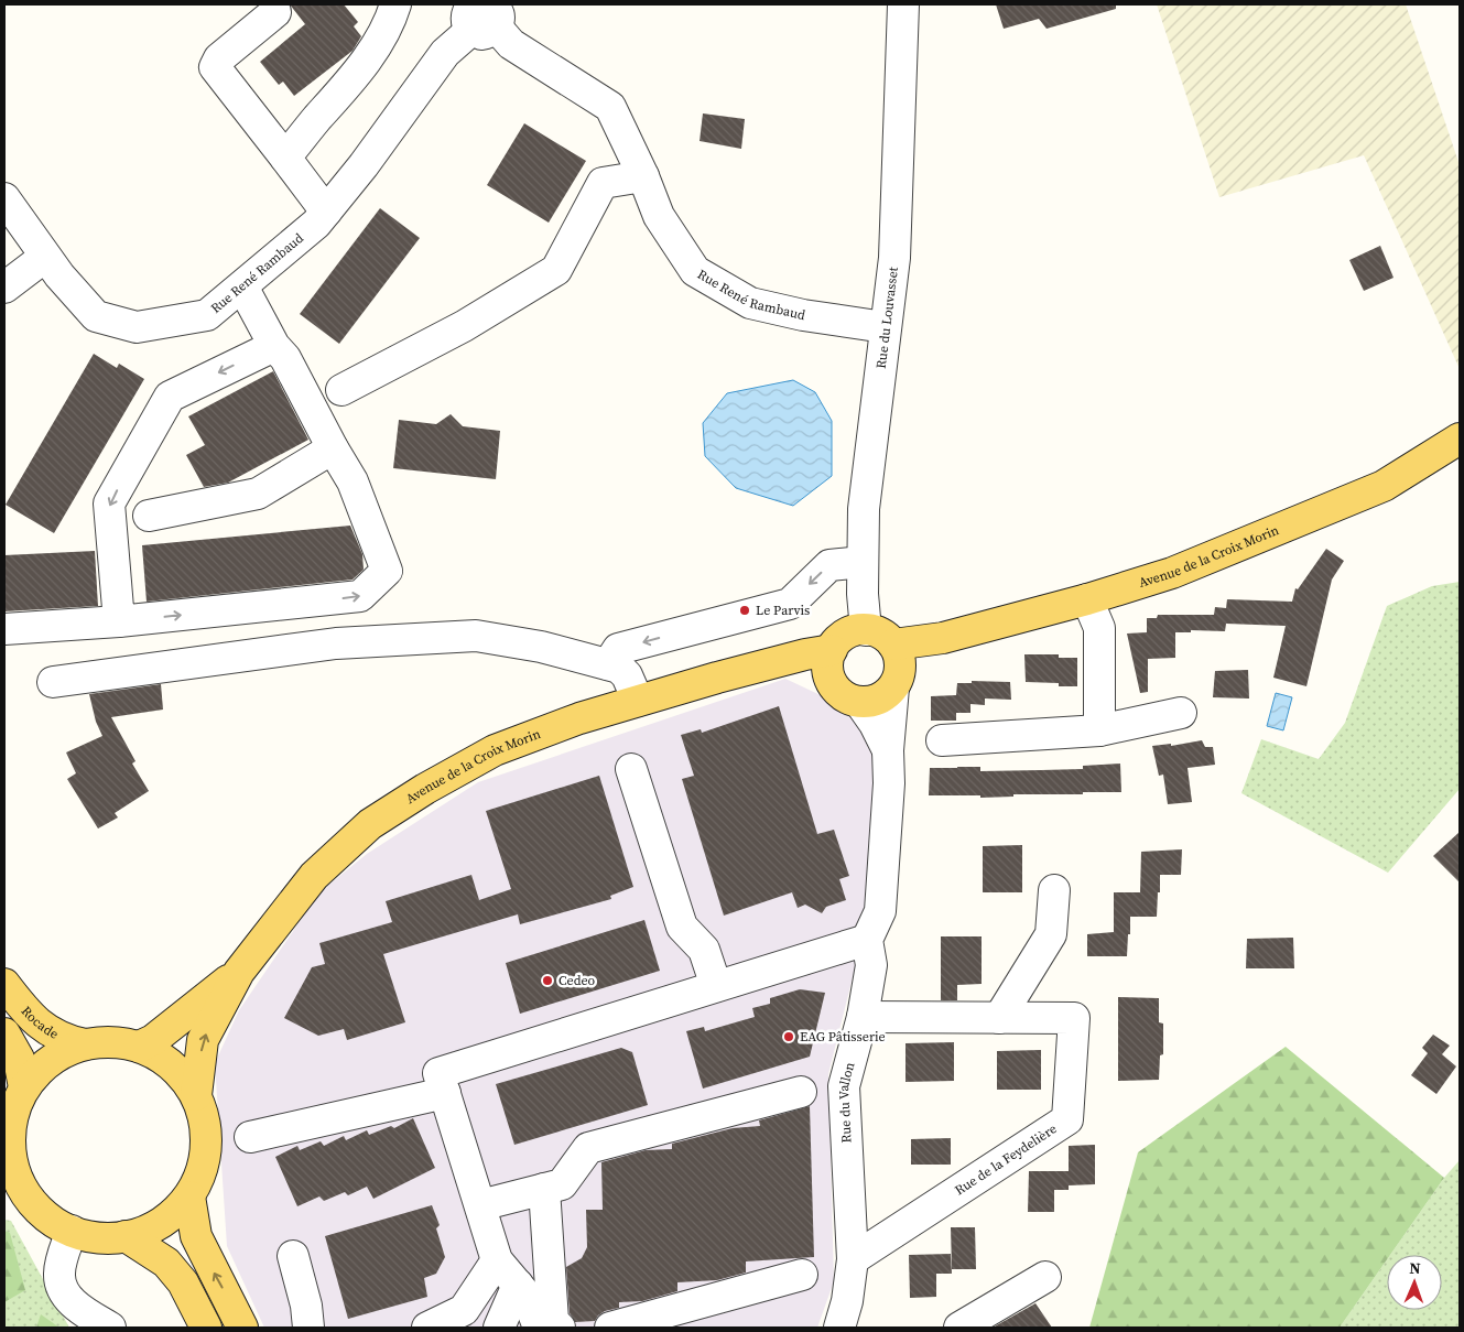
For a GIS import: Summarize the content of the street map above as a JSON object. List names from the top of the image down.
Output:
{
  "streets": {
    "main road": ["Avenue de la Croix Morin", "Rocade"],
    "street": [
      "Rue René Rambaud",
      "Rue du Louvasset",
      "Rue du Vallon",
      "Rue de la Feydelière"
    ]
  },
  "crossings": [
    ["Rue René Rambaud", "Rue du Louvasset"],
    ["Rue du Louvasset", "Avenue de la Croix Morin"],
    ["Avenue de la Croix Morin", "Rocade"],
    ["Rue du Vallon", "Rue de la Feydelière"]
  ],
  "places": ["Le Parvis", "Cedeo", "EAG Pâtisserie"],
  "north": "top"
}
